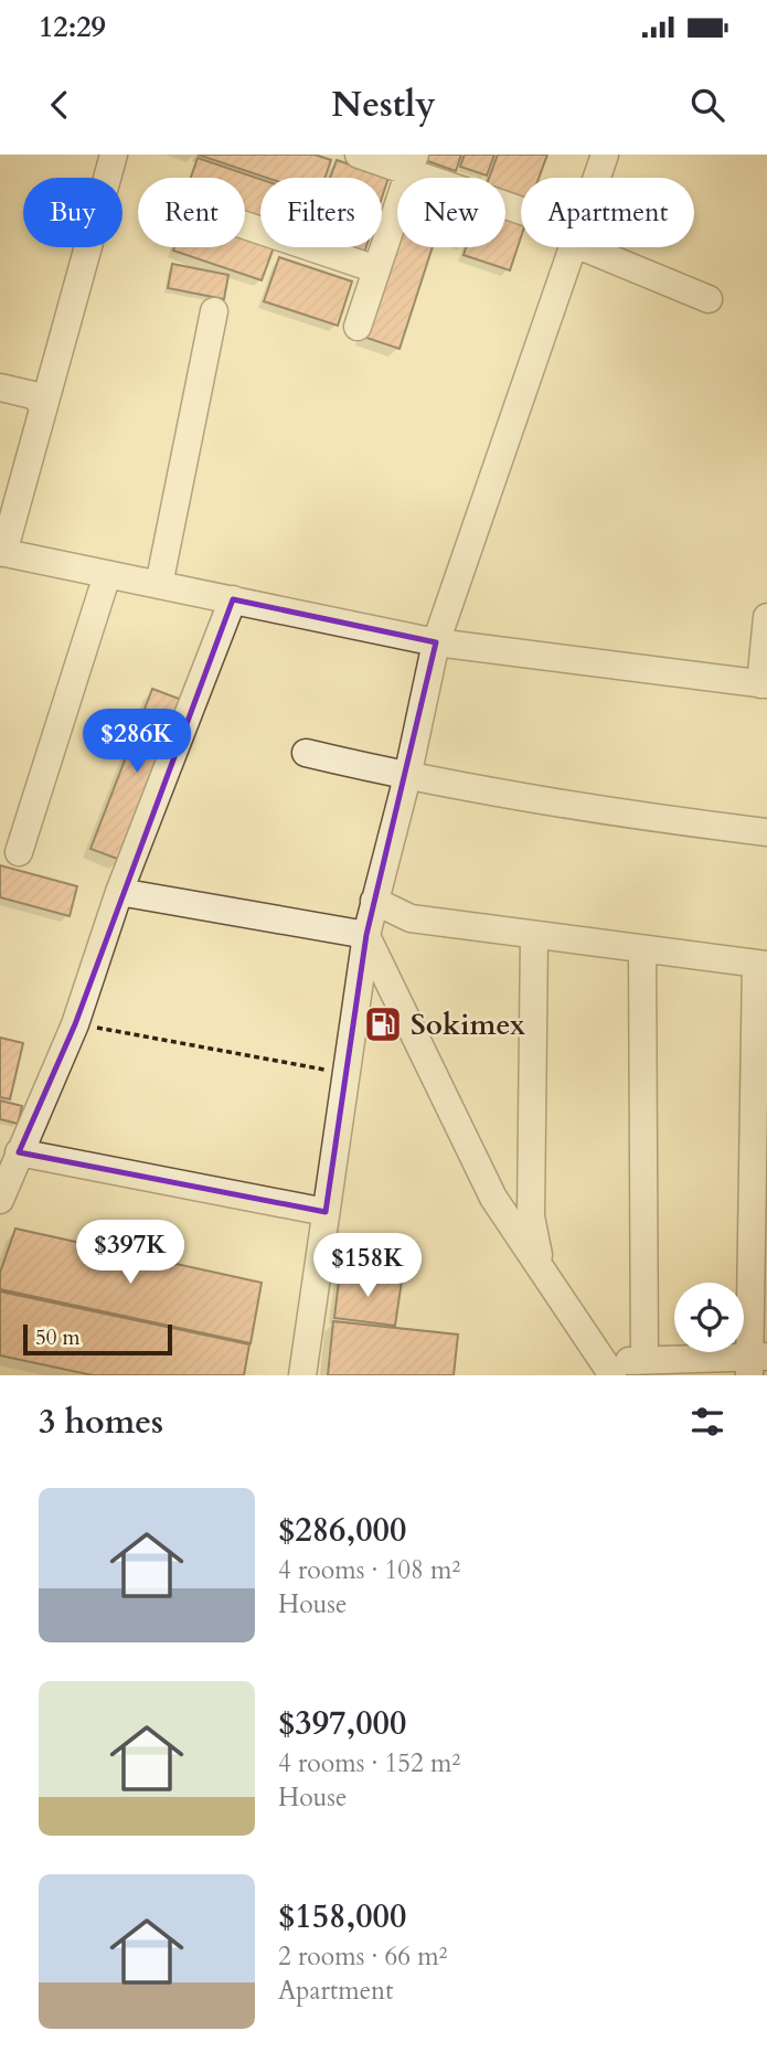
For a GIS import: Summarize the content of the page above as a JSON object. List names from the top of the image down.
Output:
{
  "places": {
    "fuel station": ["Sokimex"]
  },
  "scale_bar": "50 m",
  "page": {
    "status": "12:29",
    "header": "Nestly",
    "chip": [
      "Buy",
      "Rent",
      "Filters",
      "New",
      "Apartment"
    ],
    "price": ["$286K", "$397K", "$158K"],
    "scale": "50 m",
    "heading": "3 homes",
    "list": [
      {
        "name": "$286,000",
        "note": "4 rooms · 108 m² · House"
      },
      {
        "name": "$397,000",
        "note": "4 rooms · 152 m² · House"
      },
      {
        "name": "$158,000",
        "note": "2 rooms · 66 m² · Apartment"
      }
    ]
  }
}
